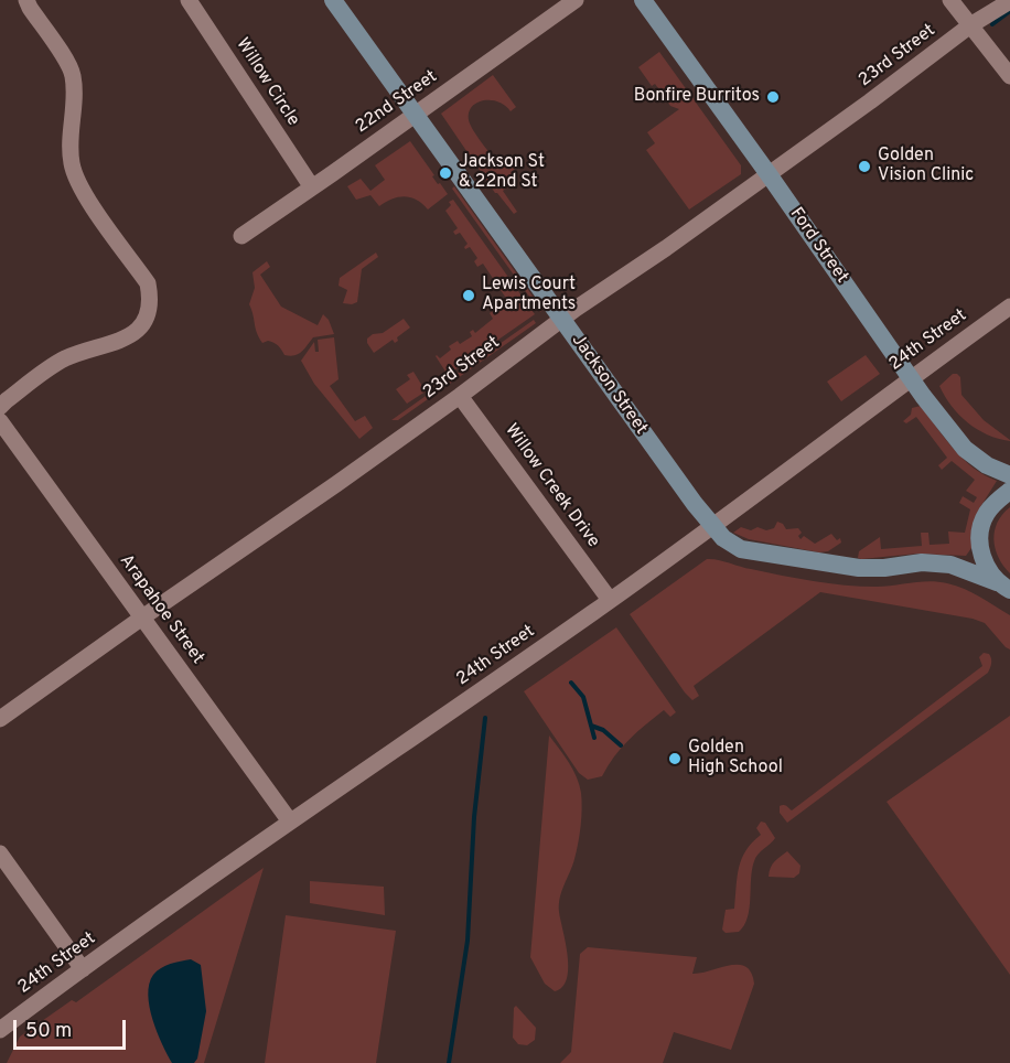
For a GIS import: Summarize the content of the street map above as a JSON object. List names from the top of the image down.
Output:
{
  "streets": {
    "main road": ["Ford Street", "Jackson Street"],
    "street": [
      "23rd Street",
      "Willow Circle",
      "22nd Street",
      "24th Street",
      "Willow Creek Drive",
      "Arapahoe Street"
    ]
  },
  "crossings": [
    ["23rd Street", "Ford Street"],
    ["23rd Street", "Jackson Street"],
    ["23rd Street", "Willow Creek Drive"],
    ["23rd Street", "Arapahoe Street"],
    ["Willow Circle", "22nd Street"],
    ["22nd Street", "Jackson Street"],
    ["Ford Street", "24th Street"],
    ["24th Street", "Jackson Street"],
    ["24th Street", "Willow Creek Drive"],
    ["24th Street", "Arapahoe Street"]
  ],
  "places": [
    "Bonfire Burritos",
    "Golden Vision Clinic",
    "Jackson St & 22nd St",
    "Lewis Court Apartments",
    "Golden High School"
  ],
  "scale_bar": "50 m"
}
